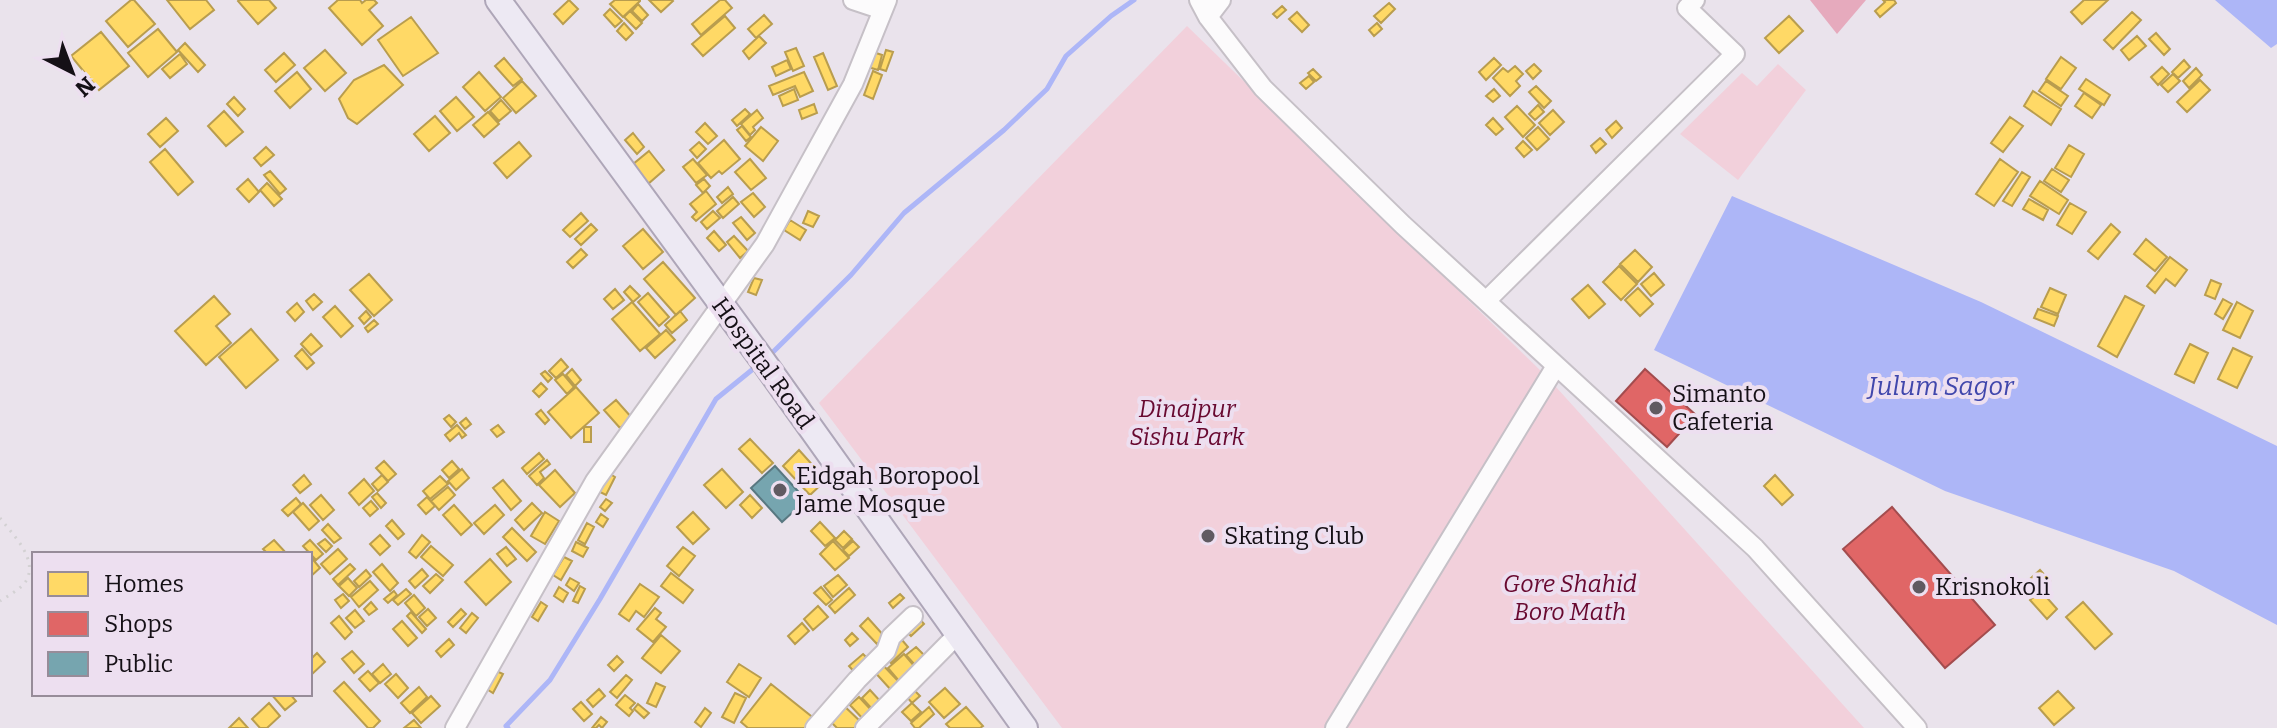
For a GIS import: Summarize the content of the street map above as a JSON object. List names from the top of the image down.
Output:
{
  "streets": {
    "main road": ["Hospital Road"]
  },
  "water": ["Julum Sagor"],
  "parks": ["Dinajpur Sishu Park", "Gore Shahid Boro Math"],
  "places": [
    "Simanto Cafeteria",
    "Eidgah Boropool Jame Mosque",
    "Skating Club",
    "Krisnokoli"
  ],
  "legend": ["Homes", "Shops", "Public"],
  "north": "bottom right"
}
